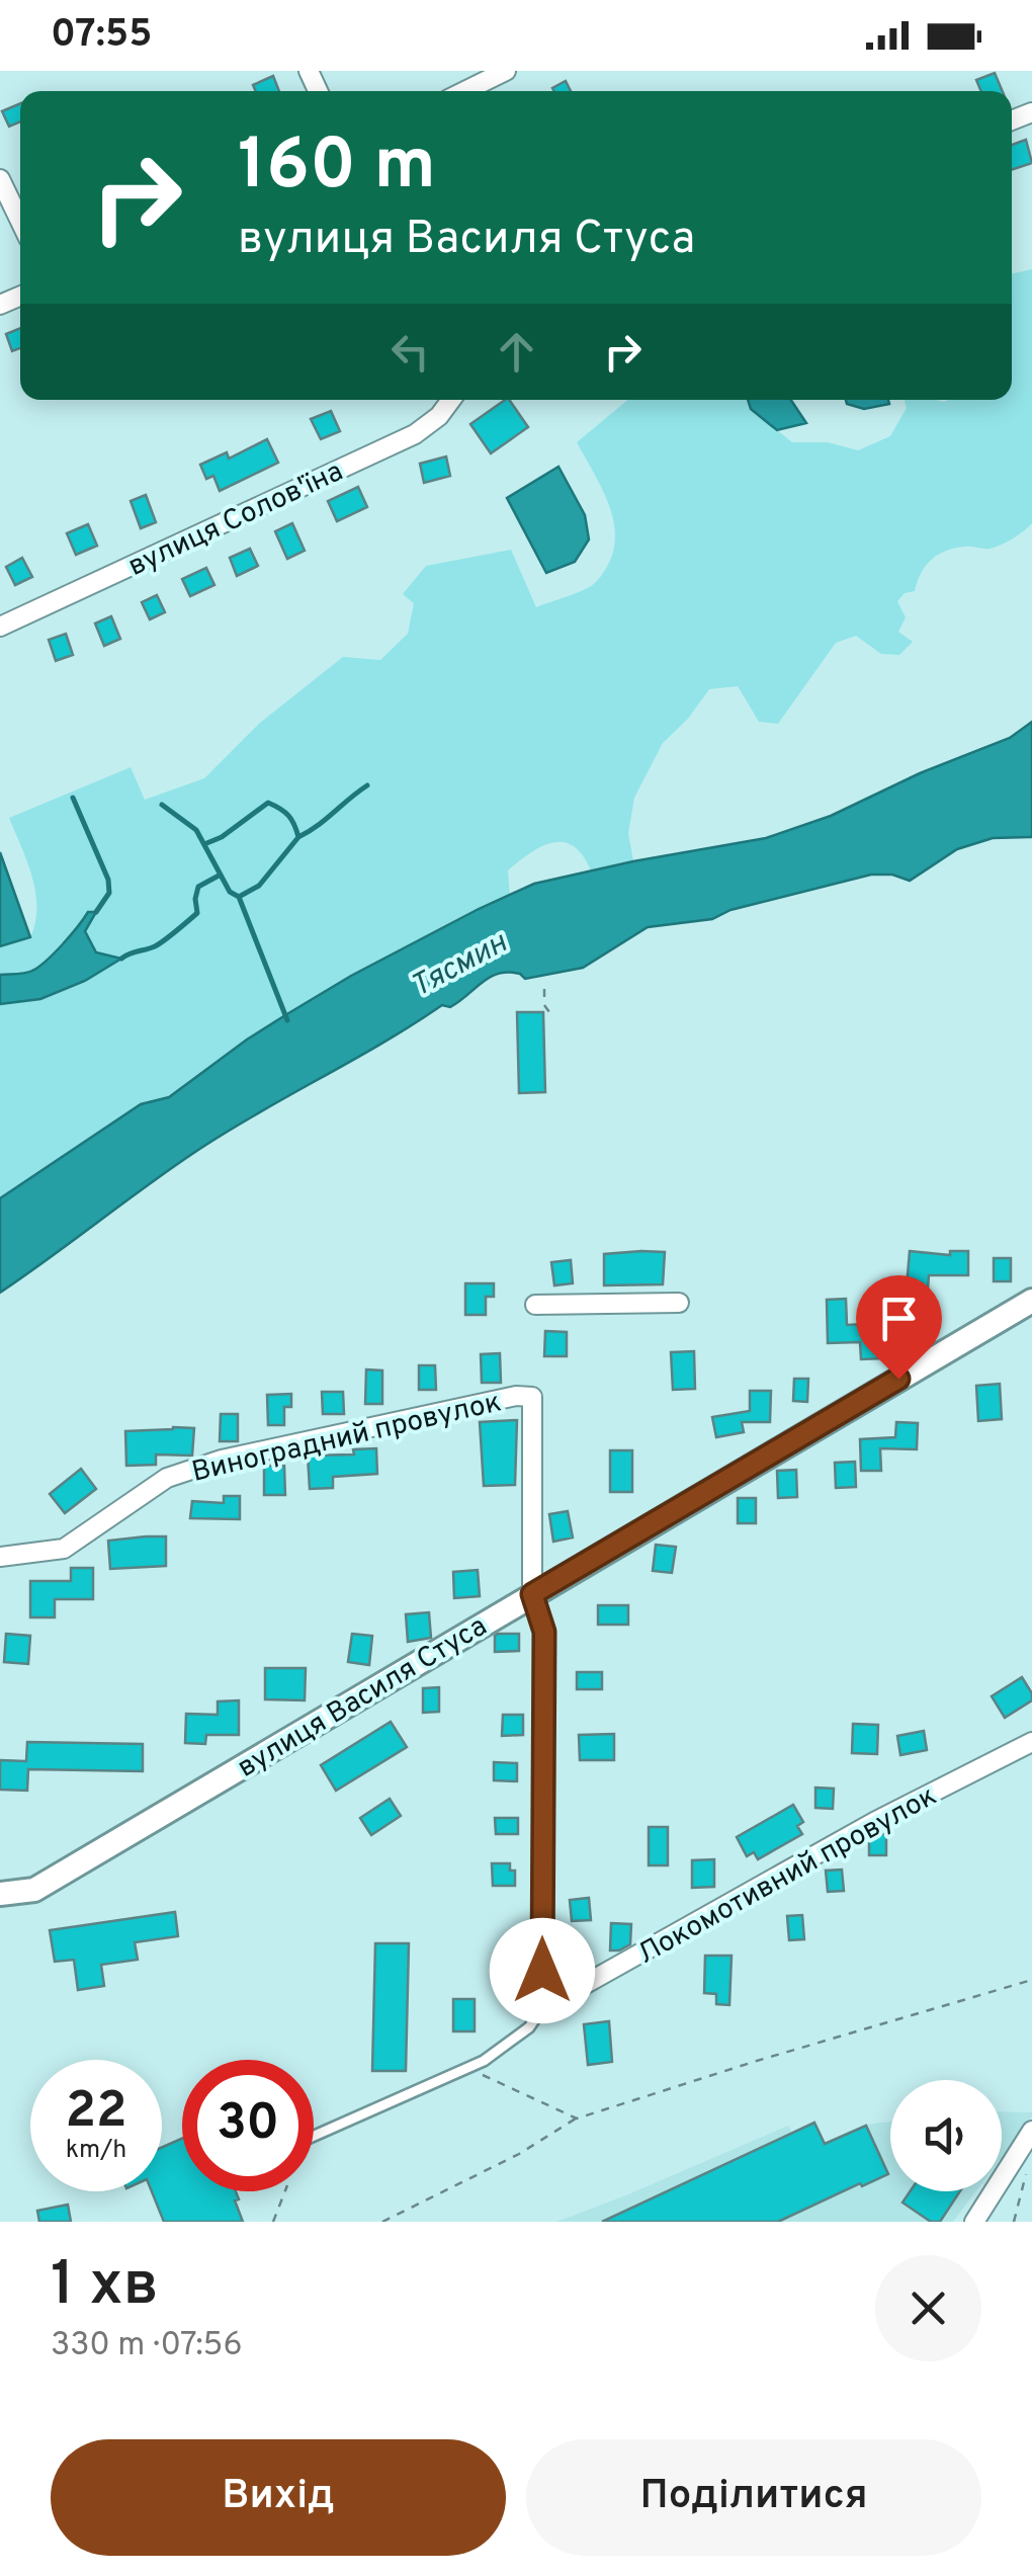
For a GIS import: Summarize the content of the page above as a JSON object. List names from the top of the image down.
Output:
{
  "streets": {
    "street": [
      "вулиця Солов'їна",
      "Виноградний провулок",
      "вулиця Василя Стуса",
      "Локомотивний провулок"
    ]
  },
  "crossings": [
    ["Виноградний провулок", "вулиця Василя Стуса"]
  ],
  "water": ["Тясмин"],
  "page": {
    "status": "07:55",
    "turn": ["160 m", "вулиця Василя Стуса"],
    "speed": "22 km/h",
    "limit": "30",
    "heading": ["1 хв", "330 m · 07:56"],
    "buttons": ["Вихід", "Поділитися"]
  }
}
